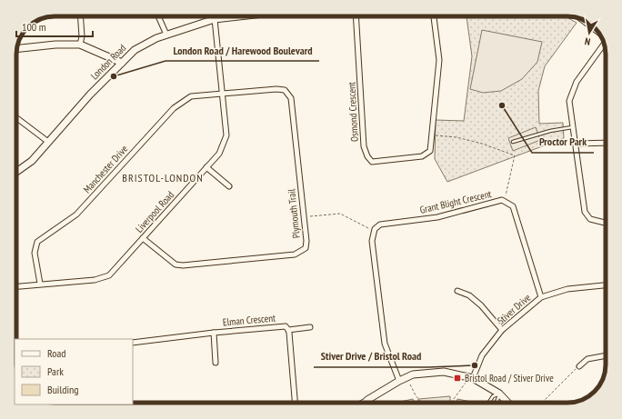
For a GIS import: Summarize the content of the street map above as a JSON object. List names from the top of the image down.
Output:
{
  "streets": {
    "street": [
      "London Road",
      "Osmond Crescent",
      "Manchester Drive",
      "Grant Blight Crescent",
      "Liverpool Road",
      "Plymouth Trail",
      "Stiver Drive",
      "Elman Crescent"
    ]
  },
  "crossings": [
    ["London Road", "Liverpool Road"],
    ["Manchester Drive", "Liverpool Road"],
    ["Manchester Drive", "Plymouth Trail"],
    ["Grant Blight Crescent", "Stiver Drive"],
    ["Liverpool Road", "Plymouth Trail"]
  ],
  "districts": ["BRISTOL-LONDON"],
  "places": {
    "other": ["London Road / Harewood Boulevard", "Proctor Park", "Stiver Drive / Bristol Road"],
    "transit": ["Bristol Road / Stiver Drive"]
  },
  "legend": ["Road", "Park", "Building"],
  "scale_bar": "100 m",
  "north": "bottom"
}
